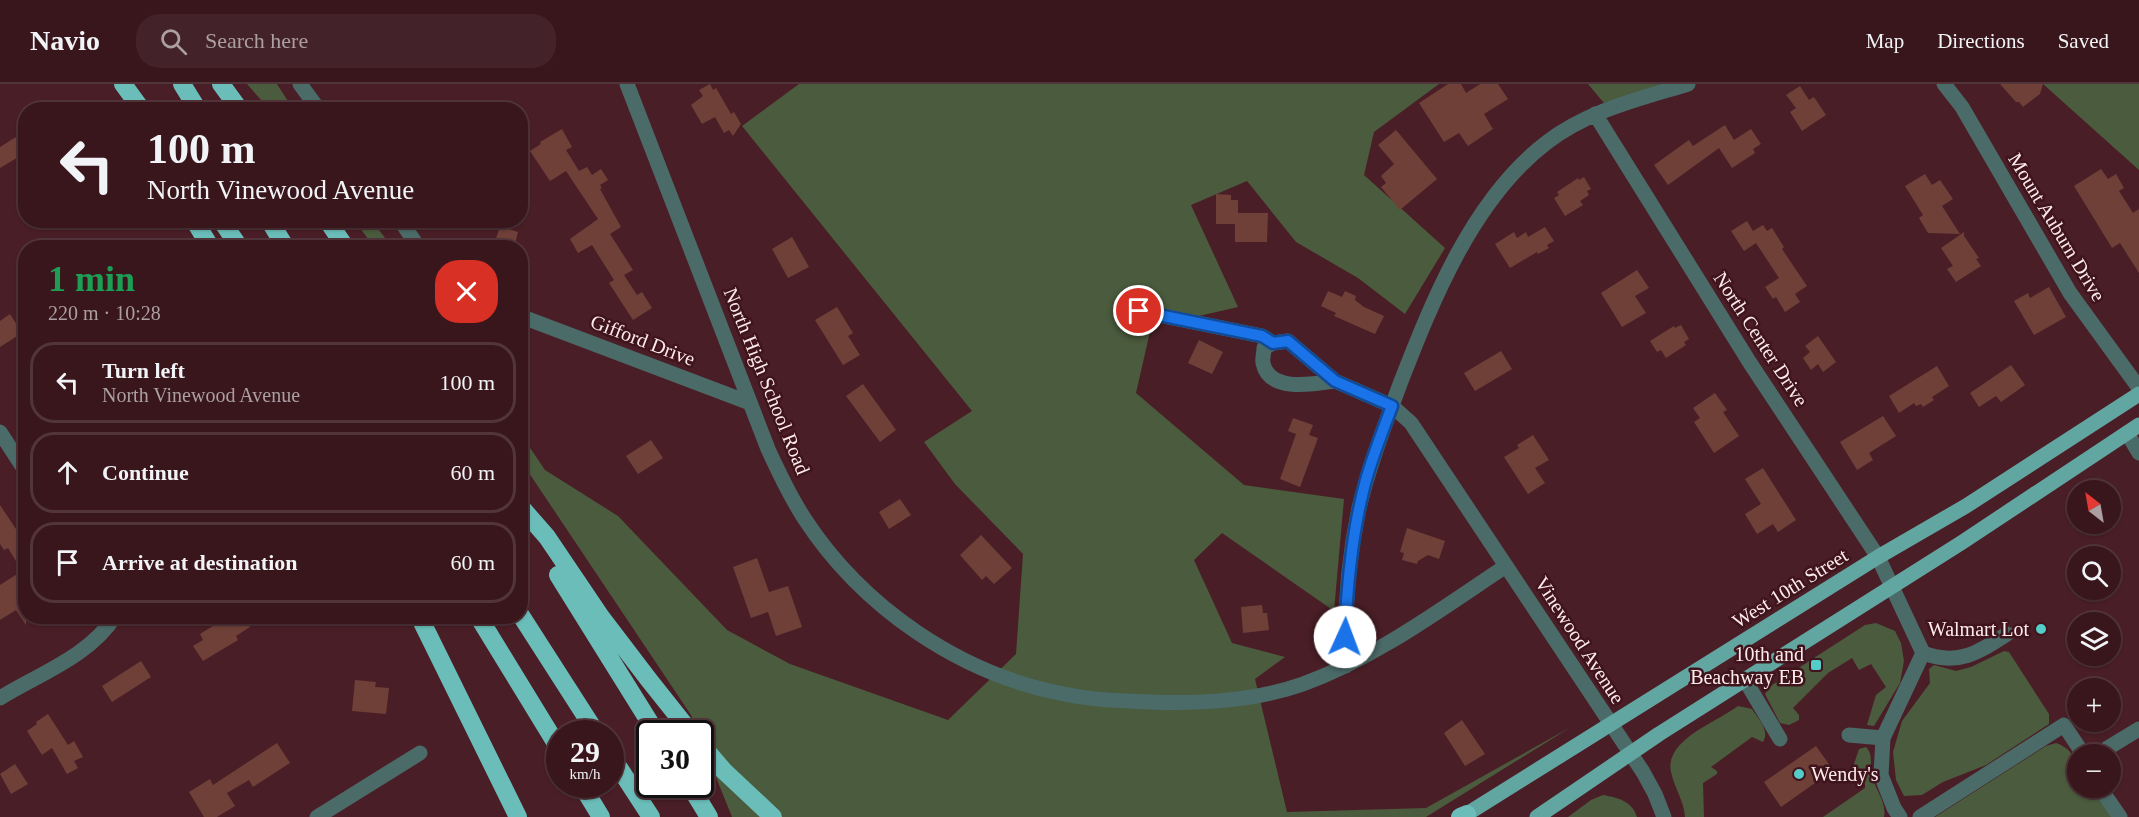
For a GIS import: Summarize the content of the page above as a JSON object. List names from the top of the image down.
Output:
{
  "streets": {
    "main road": ["West 10th Street"],
    "street": [
      "Mount Auburn Drive",
      "North Center Drive",
      "Gifford Drive",
      "North High School Road",
      "Vinewood Avenue"
    ]
  },
  "crossings": [
    ["North Center Drive", "West 10th Street"],
    ["Gifford Drive", "North High School Road"],
    ["North High School Road", "Vinewood Avenue"],
    ["West 10th Street", "Vinewood Avenue"]
  ],
  "places": {
    "other": ["Walmart Lot", "Wendy's"],
    "transit": ["10th and Beachway EB"]
  },
  "north": "top left",
  "page": {
    "header": "Navio",
    "search": "Search here",
    "nav": ["Map", "Directions", "Saved"],
    "turn": ["100 m", "North Vinewood Avenue"],
    "heading": ["1 min", "220 m · 10:28"],
    "list": [
      {
        "name": "Turn left",
        "note": "North Vinewood Avenue",
        "value": "100 m"
      },
      {
        "name": "Continue",
        "value": "60 m"
      },
      {
        "name": "Arrive at destination",
        "value": "60 m"
      }
    ],
    "map_buttons": ["+", "−"],
    "speed": "29 km/h",
    "limit": "30"
  }
}
